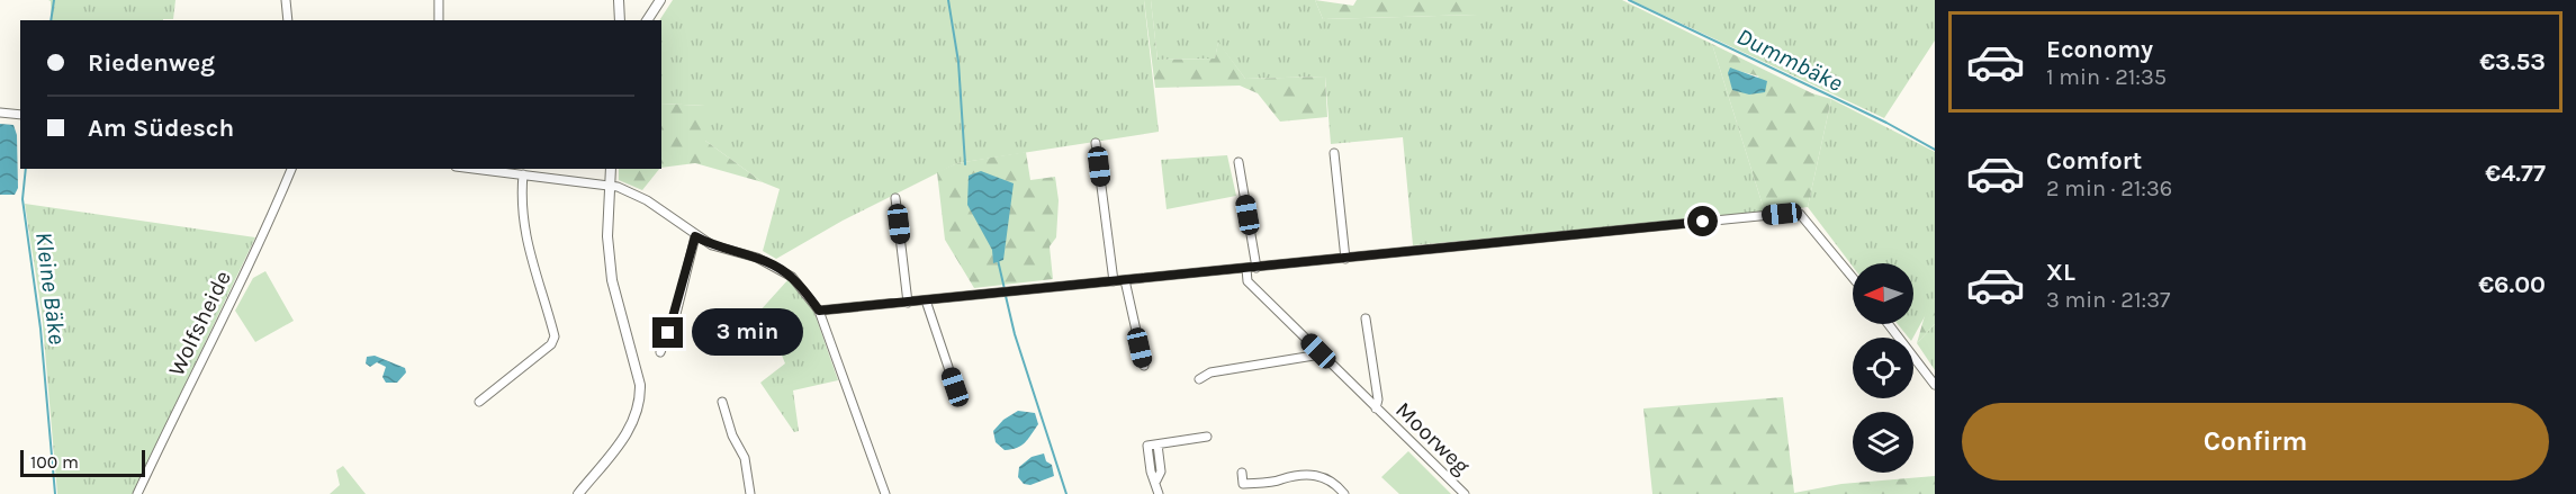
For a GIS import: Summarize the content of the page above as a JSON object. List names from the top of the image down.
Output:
{
  "streets": {
    "street": ["Wolfsheide", "Moorweg"]
  },
  "water": ["Dummbäke", "Kleine Bäke"],
  "scale_bar": "100 m",
  "north": "left",
  "page": {
    "list": [
      {
        "name": "Economy",
        "note": "1 min · 21:35",
        "value": "€3.53"
      },
      {
        "name": "Comfort",
        "note": "2 min · 21:36",
        "value": "€4.77"
      },
      {
        "name": "XL",
        "note": "3 min · 21:37",
        "value": "€6.00"
      }
    ],
    "banner": ["Riedenweg", "Am Südesch"],
    "bubble": "3 min",
    "buttons": "Confirm",
    "scale": "100 m"
  }
}
